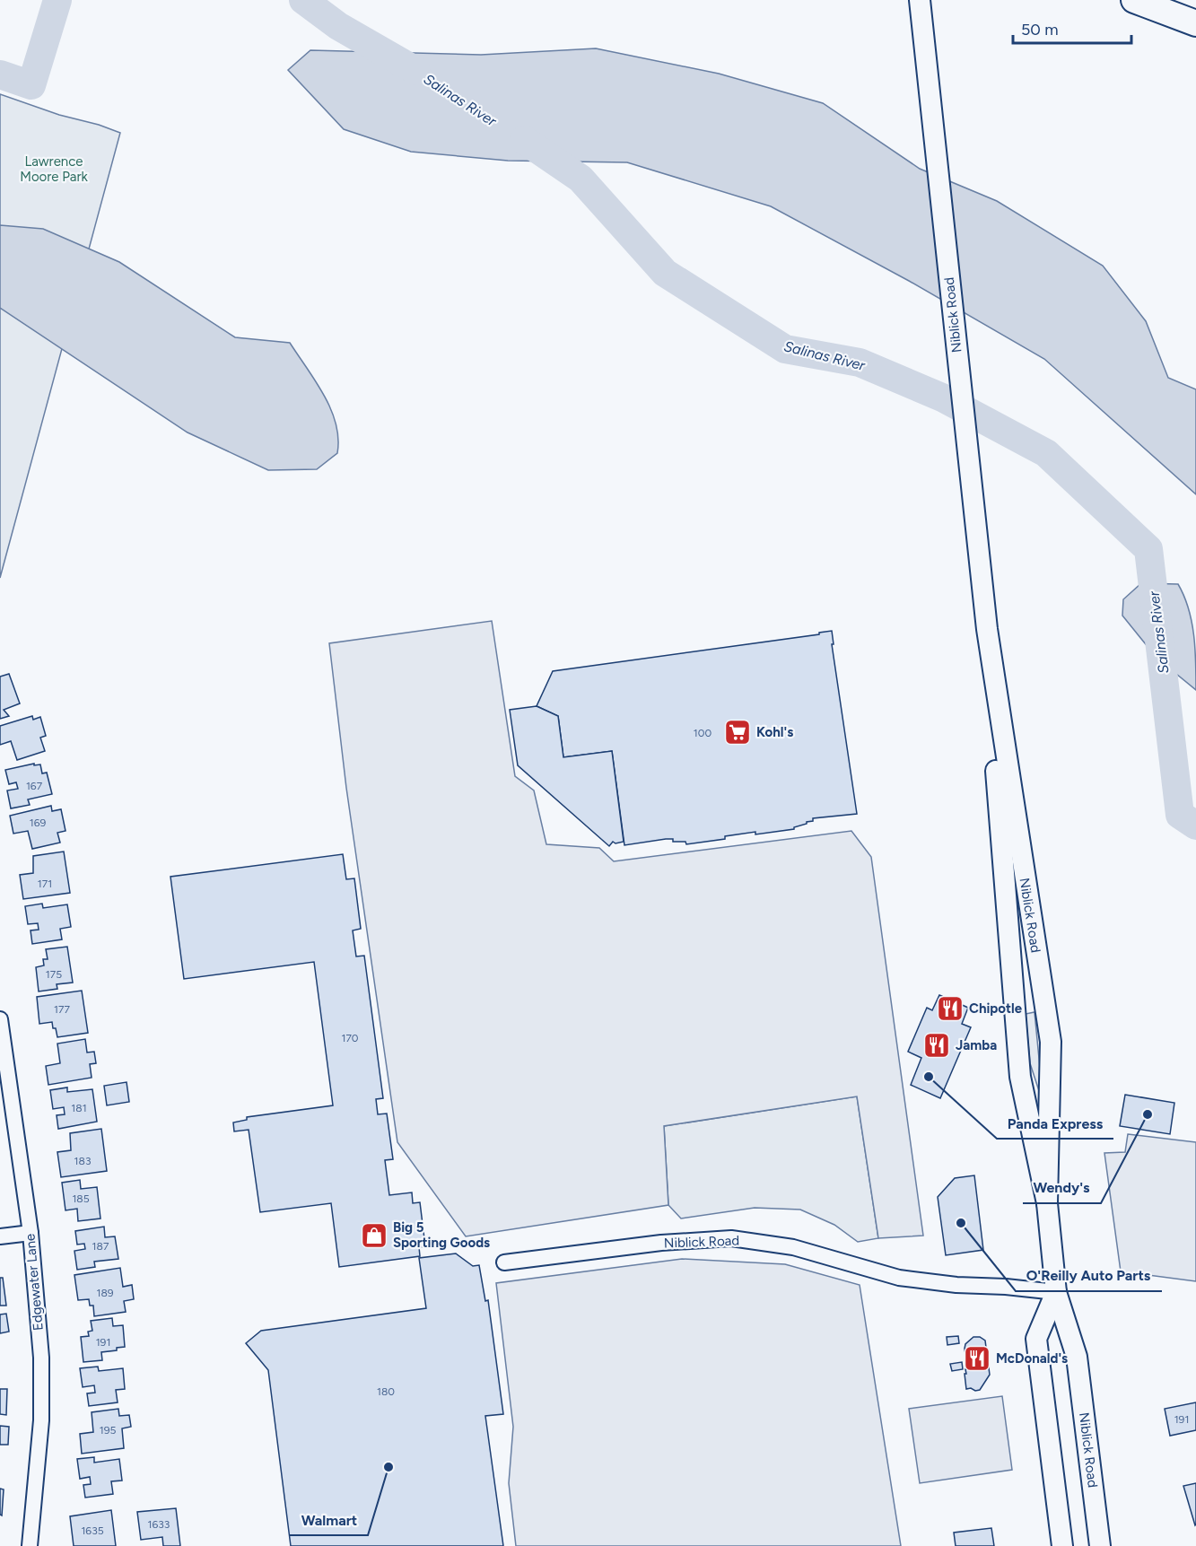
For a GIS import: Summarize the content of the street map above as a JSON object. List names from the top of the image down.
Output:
{
  "streets": {
    "main road": ["Niblick Road"],
    "street": ["Edgewater Lane"]
  },
  "water": ["Salinas River"],
  "parks": ["Lawrence Moore Park"],
  "places": {
    "supermarket": ["Kohl's"],
    "restaurant": ["Chipotle", "Jamba", "McDonald's"],
    "other": [
      "Panda Express",
      "Wendy's",
      "O'Reilly Auto Parts",
      "Walmart"
    ],
    "shop": ["Big 5 Sporting Goods"]
  },
  "house_numbers": [
    "100",
    "167",
    "169",
    "171",
    "175",
    "177",
    "170",
    "181",
    "183",
    "185",
    "187",
    "189",
    "191",
    "180",
    "191",
    "195",
    "1633",
    "1635"
  ],
  "scale_bar": "50 m"
}
